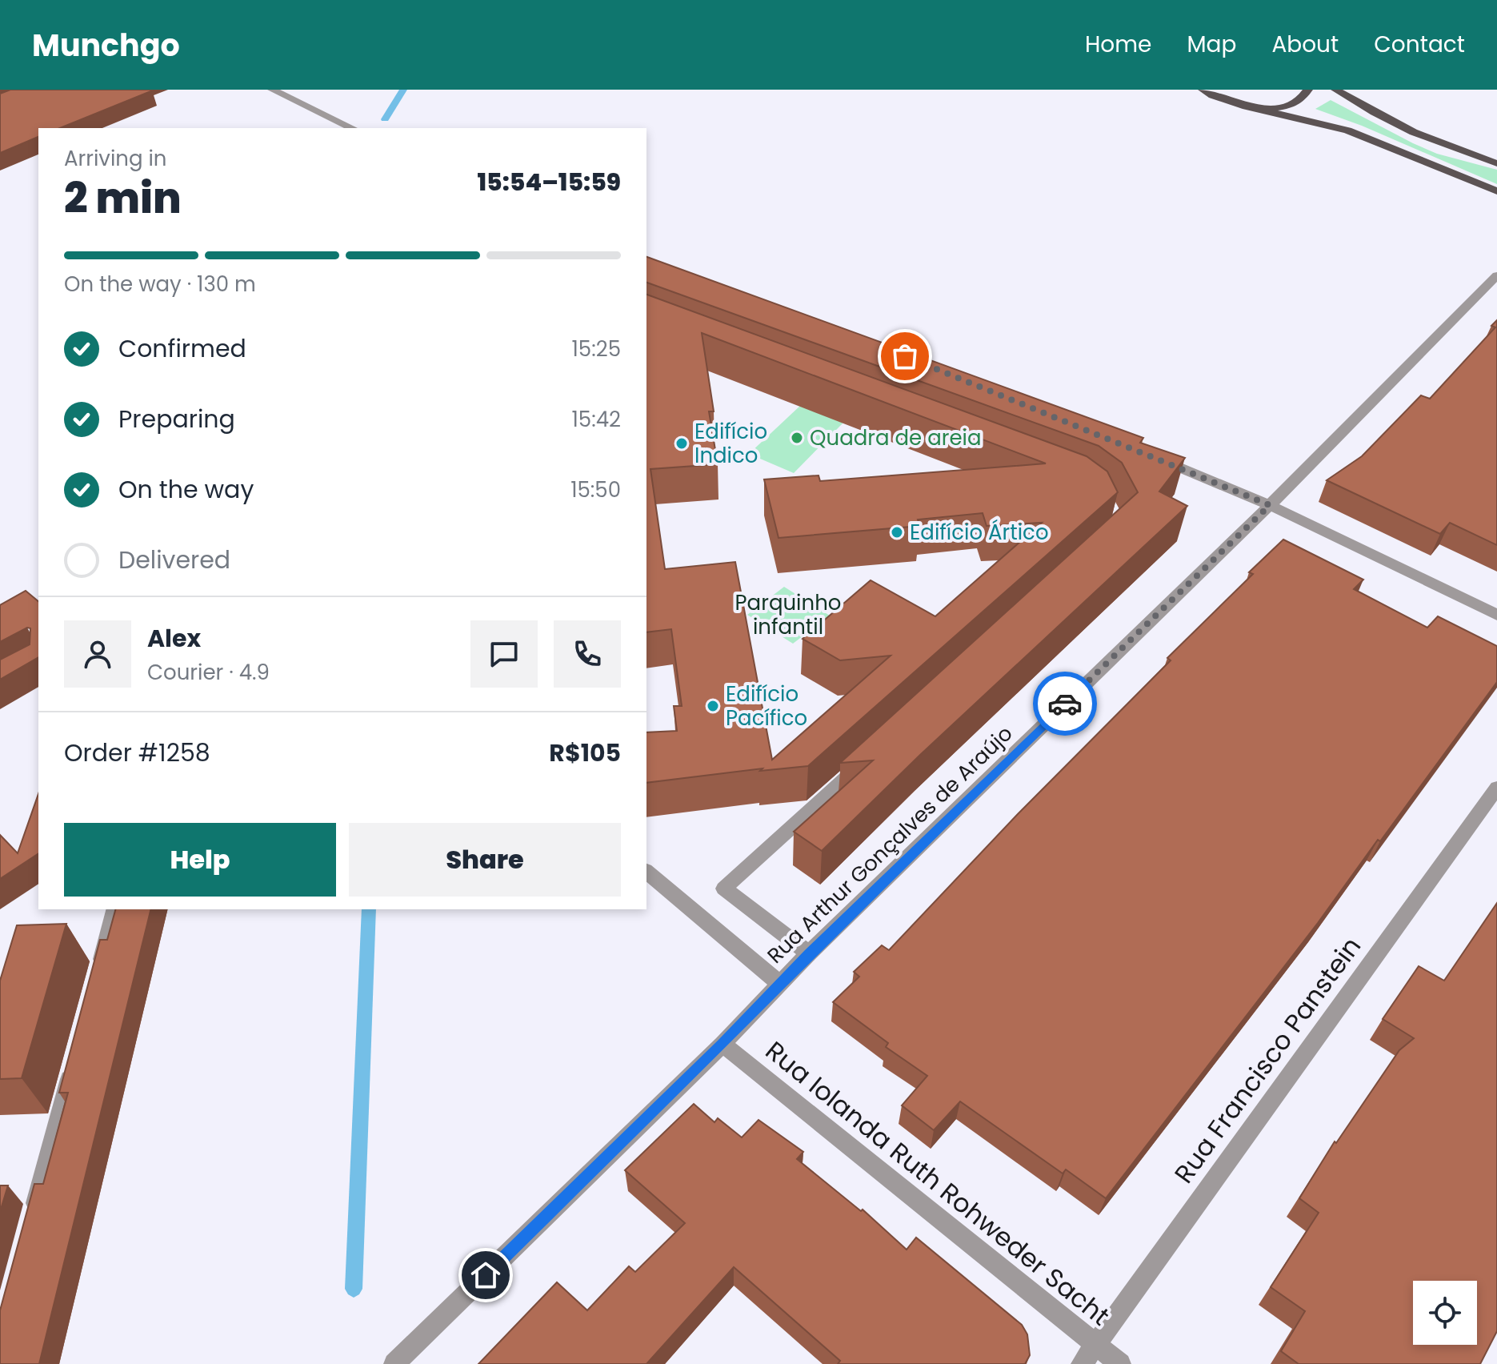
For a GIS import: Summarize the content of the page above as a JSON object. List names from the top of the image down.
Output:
{
  "streets": {
    "street": ["Rua Arthur Gonçalves de Araújo", "Rua Francisco Panstein", "Rua Iolanda Ruth Rohweder Sacht"]
  },
  "crossings": [
    ["Rua Arthur Gonçalves de Araújo", "Rua Iolanda Ruth Rohweder Sacht"],
    ["Rua Francisco Panstein", "Rua Iolanda Ruth Rohweder Sacht"]
  ],
  "parks": ["Parquinho infantil"],
  "places": [
    "Quadra de areia",
    "Edifício Indico",
    "Edifício Ártico",
    "Edifício Pacífico"
  ],
  "page": {
    "header": "Munchgo",
    "nav": [
      "Home",
      "Map",
      "About",
      "Contact"
    ],
    "heading": ["2 min", "Arriving in", "15:54–15:59"],
    "panel": [
      "Alex",
      "Courier · 4.9",
      "Order #1258",
      "R$105"
    ],
    "bar": "On the way · 130 m",
    "list": [
      ["Confirmed", "15:25"],
      ["Preparing", "15:42"],
      ["On the way", "15:50"],
      "Delivered"
    ],
    "buttons": ["Help", "Share"]
  }
}
